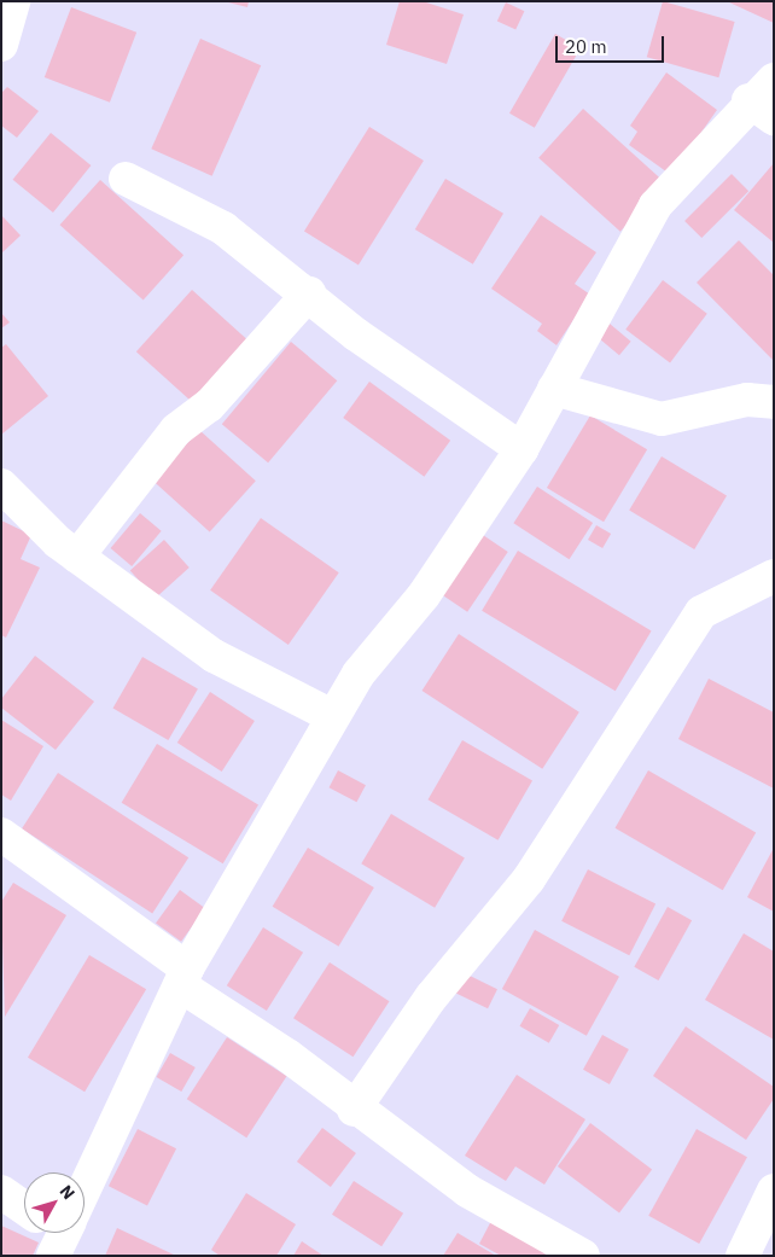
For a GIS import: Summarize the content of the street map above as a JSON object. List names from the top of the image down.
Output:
{
  "scale_bar": "20 m",
  "north": "top right"
}
